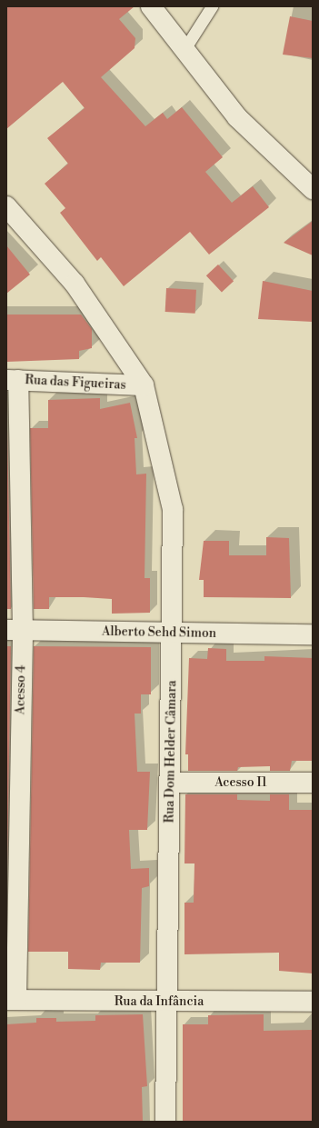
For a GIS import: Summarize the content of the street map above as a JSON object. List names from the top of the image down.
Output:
{
  "streets": {
    "street": [
      "Rua das Figueiras",
      "Alberto Sehd Simon",
      "Acesso 4",
      "Rua Dom Helder Câmara",
      "Acesso I1",
      "Rua da Infância"
    ]
  },
  "crossings": [
    ["Rua das Figueiras", "Acesso 4"],
    ["Rua das Figueiras", "Rua Dom Helder Câmara"],
    ["Alberto Sehd Simon", "Acesso 4"],
    ["Alberto Sehd Simon", "Rua Dom Helder Câmara"],
    ["Acesso 4", "Rua da Infância"],
    ["Rua Dom Helder Câmara", "Acesso I1"],
    ["Rua Dom Helder Câmara", "Rua da Infância"]
  ]
}
